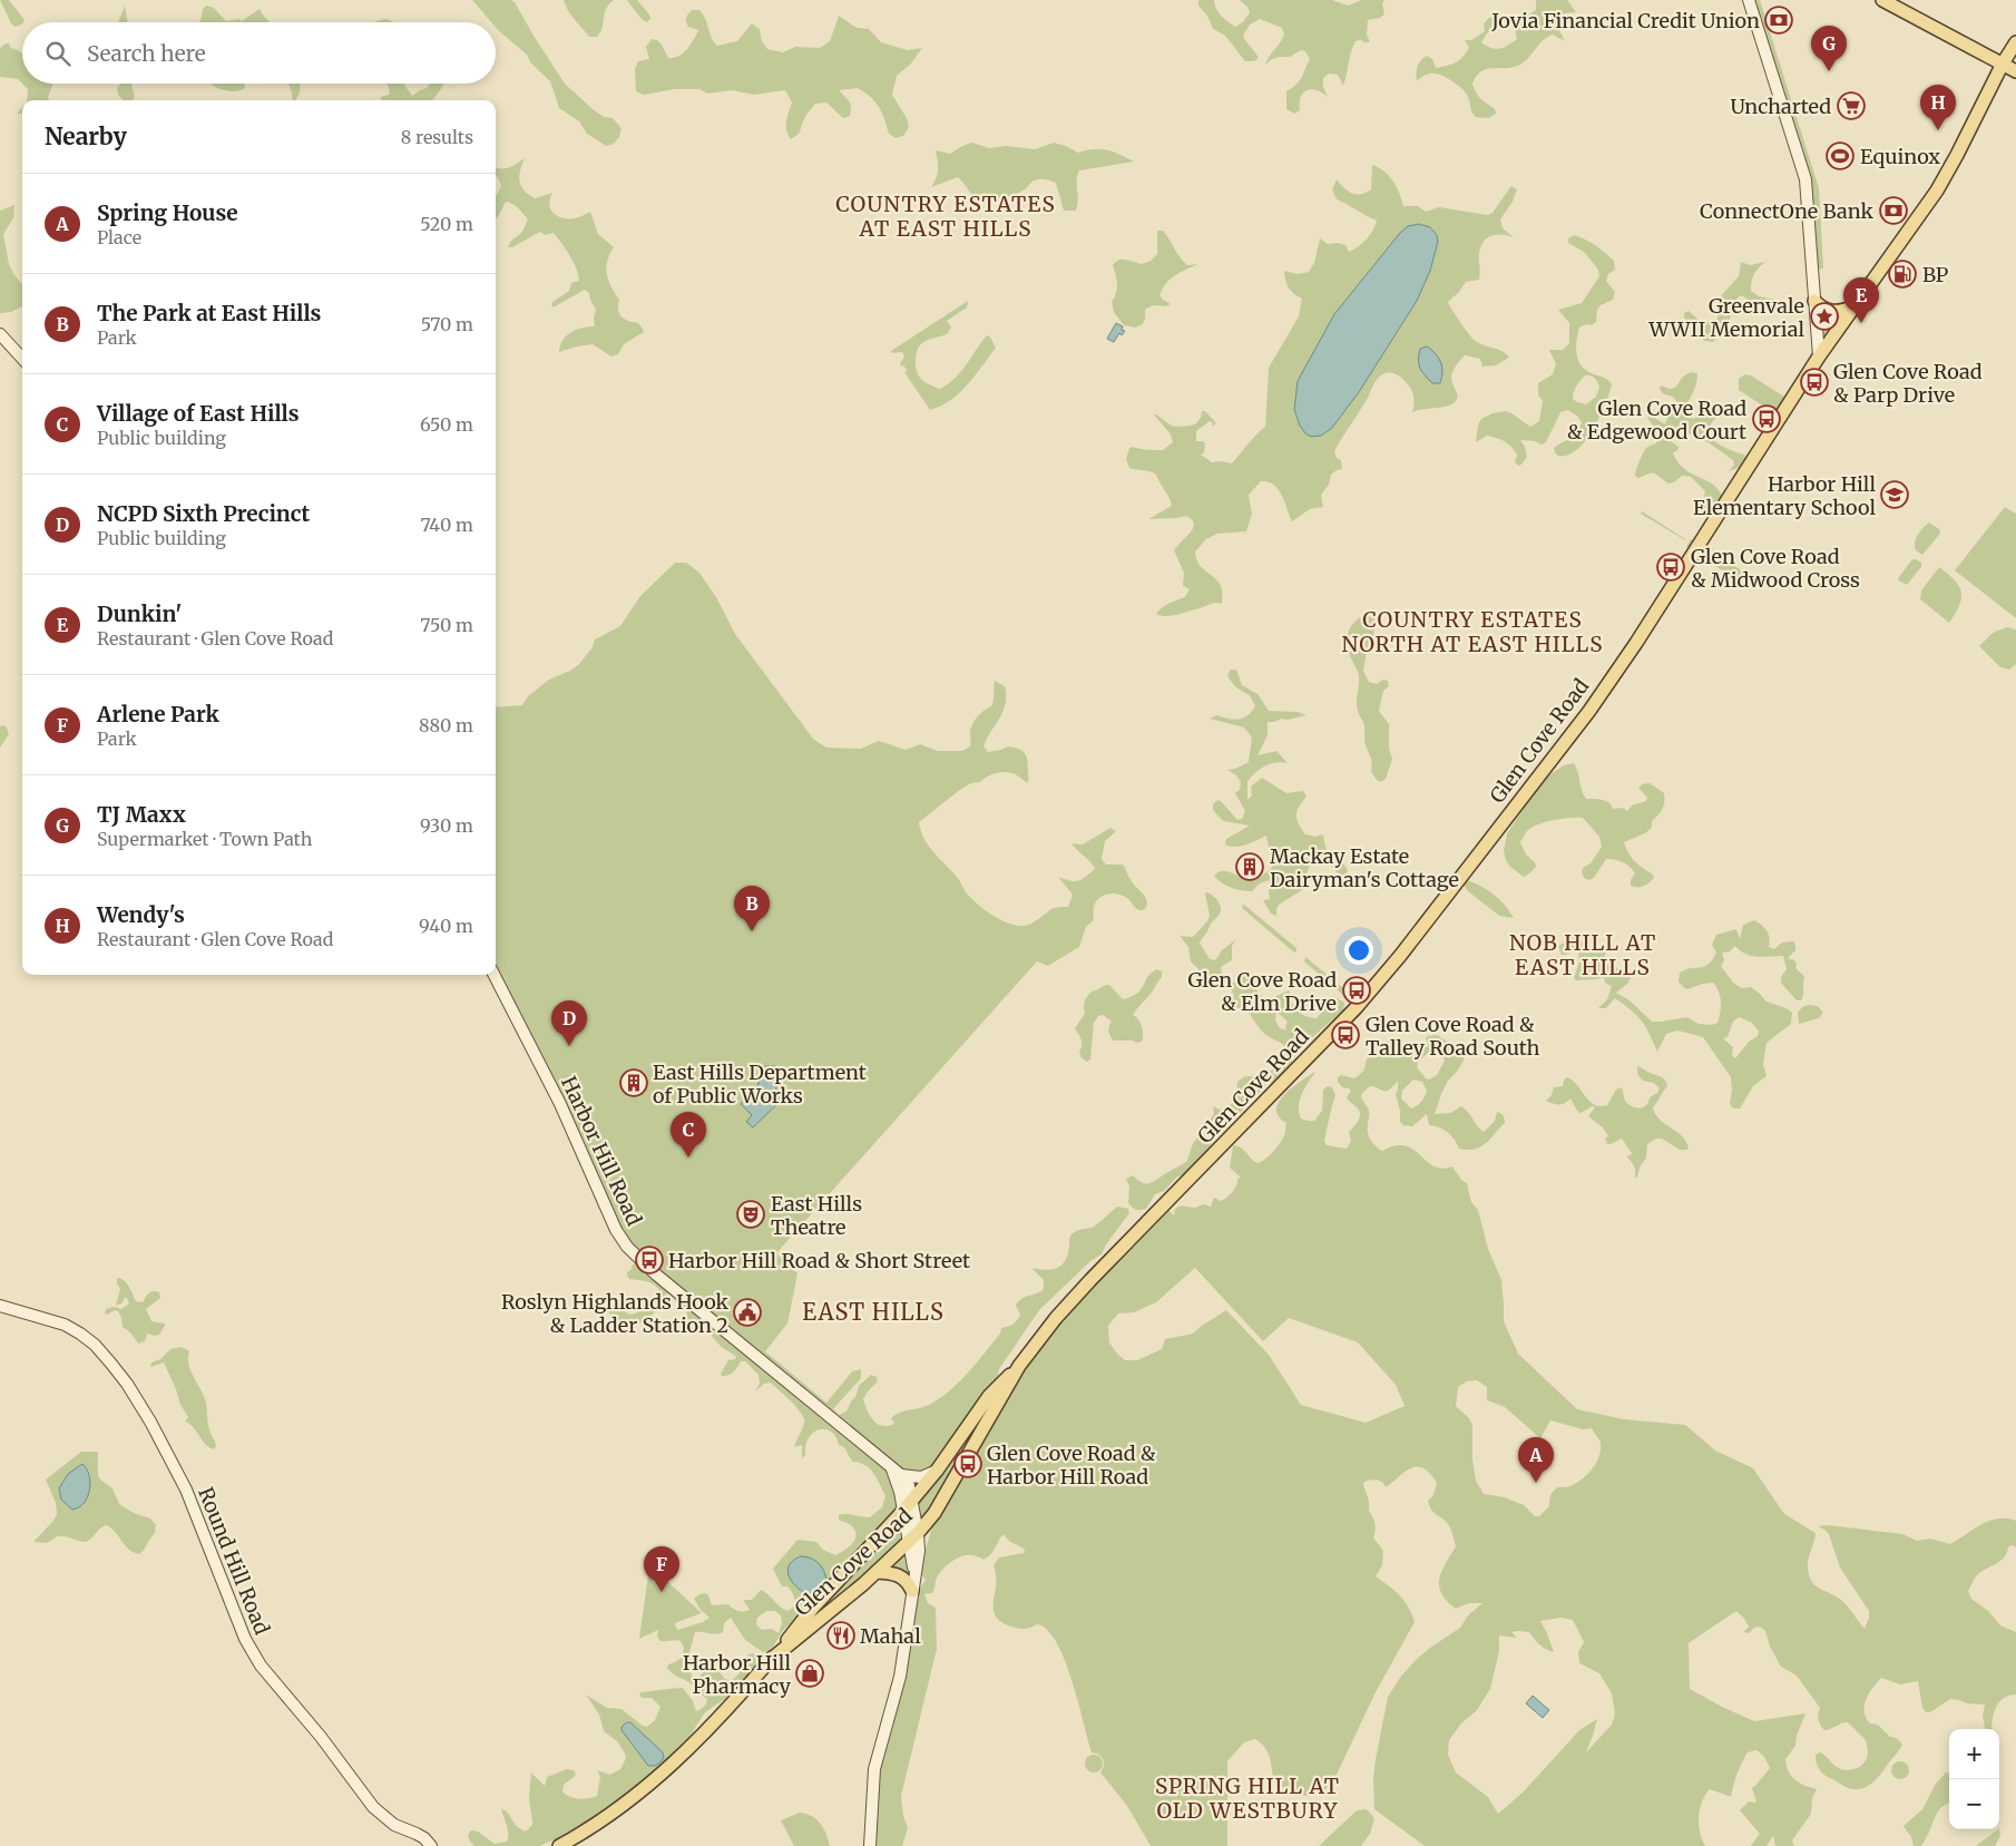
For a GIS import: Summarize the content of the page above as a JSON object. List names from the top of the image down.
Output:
{
  "streets": {
    "main road": ["Glen Cove Road"],
    "street": ["Harbor Hill Road", "Round Hill Road"]
  },
  "crossings": [
    ["Glen Cove Road", "Harbor Hill Road"]
  ],
  "districts": [
    "COUNTRY ESTATES AT EAST HILLS",
    "COUNTRY ESTATES NORTH AT EAST HILLS",
    "NOB HILL AT EAST HILLS",
    "EAST HILLS",
    "SPRING HILL AT OLD WESTBURY"
  ],
  "places": {
    "bank": ["Jovia Financial Credit Union", "ConnectOne Bank"],
    "supermarket": ["Uncharted"],
    "sports": ["Equinox"],
    "fuel station": ["BP"],
    "place": ["Greenvale WWII Memorial"],
    "bus stop": [
      "Glen Cove Road & Parp Drive",
      "Glen Cove Road & Edgewood Court",
      "Glen Cove Road & Midwood Cross",
      "Glen Cove Road & Elm Drive",
      "Glen Cove Road & Talley Road South",
      "Harbor Hill Road & Short Street",
      "Glen Cove Road & Harbor Hill Road"
    ],
    "school or university": ["Harbor Hill Elementary School"],
    "building": ["Mackay Estate Dairyman's Cottage", "East Hills Department of Public Works"],
    "theatre": ["East Hills Theatre"],
    "public building": ["Roslyn Highlands Hook & Ladder Station 2"],
    "restaurant": ["Mahal"],
    "shop": ["Harbor Hill Pharmacy"]
  },
  "page": {
    "search": "Search here",
    "pins": [
      "G",
      "H",
      "E",
      "B",
      "D",
      "C",
      "A",
      "F"
    ],
    "heading": ["Nearby", "8 results"],
    "list": [
      {
        "mark": "A",
        "name": "Spring House",
        "note": "Place",
        "value": "520 m"
      },
      {
        "mark": "B",
        "name": "The Park at East Hills",
        "note": "Park",
        "value": "570 m"
      },
      {
        "mark": "C",
        "name": "Village of East Hills",
        "note": "Public building",
        "value": "650 m"
      },
      {
        "mark": "D",
        "name": "NCPD Sixth Precinct",
        "note": "Public building",
        "value": "740 m"
      },
      {
        "mark": "E",
        "name": "Dunkin'",
        "note": "Restaurant · Glen Cove Road",
        "value": "750 m"
      },
      {
        "mark": "F",
        "name": "Arlene Park",
        "note": "Park",
        "value": "880 m"
      },
      {
        "mark": "G",
        "name": "TJ Maxx",
        "note": "Supermarket · Town Path",
        "value": "930 m"
      },
      {
        "mark": "H",
        "name": "Wendy's",
        "note": "Restaurant · Glen Cove Road",
        "value": "940 m"
      }
    ],
    "map_buttons": ["+", "−"]
  }
}
